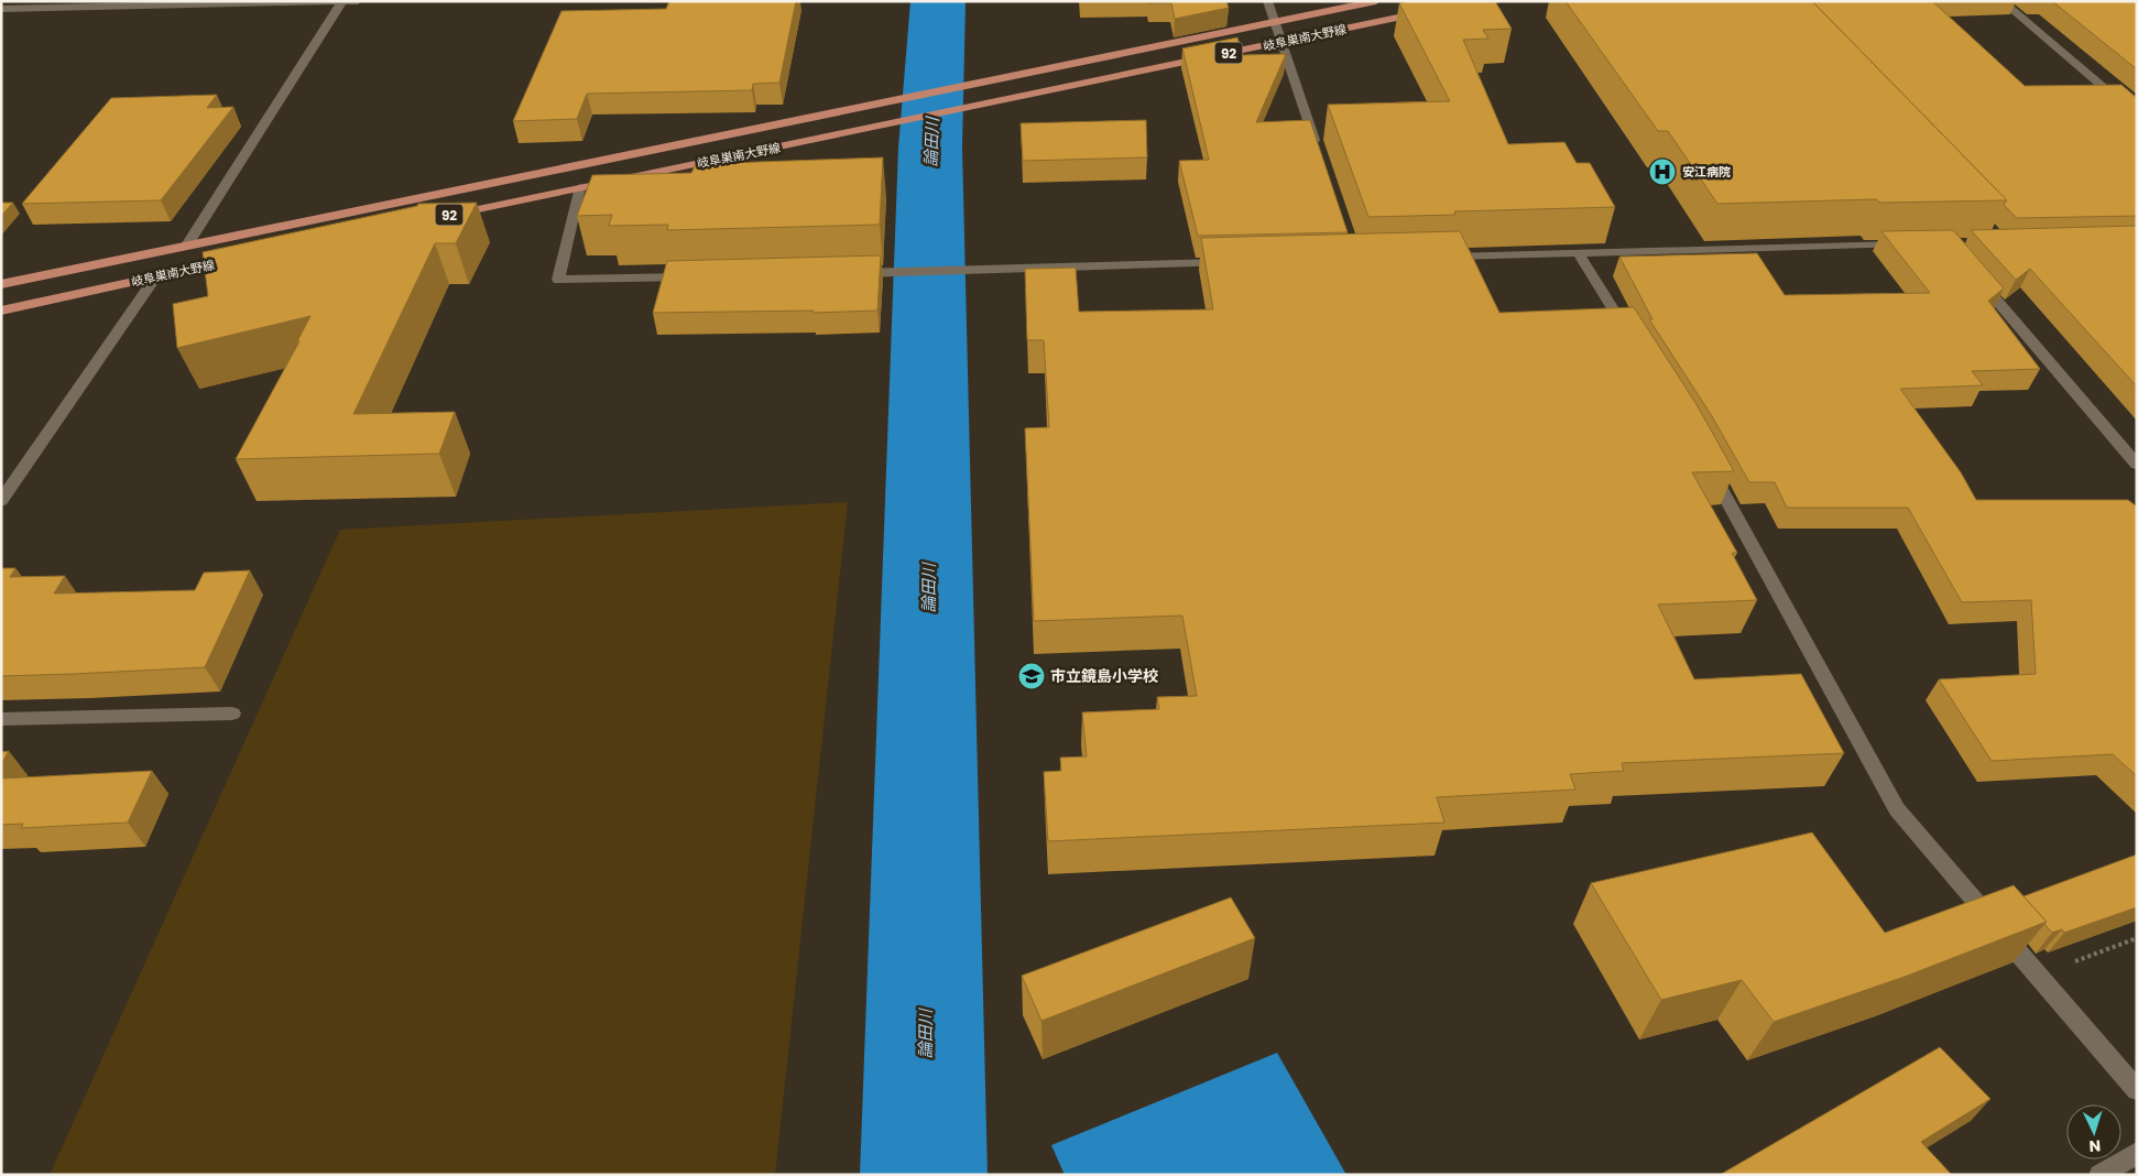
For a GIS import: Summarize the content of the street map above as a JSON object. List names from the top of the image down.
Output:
{
  "streets": {
    "main road": ["岐阜巣南大野線", "92"]
  },
  "water": ["論田川"],
  "places": {
    "hospital": ["安江病院"],
    "school or university": ["市立鏡島小学校"]
  },
  "north": "bottom"
}
